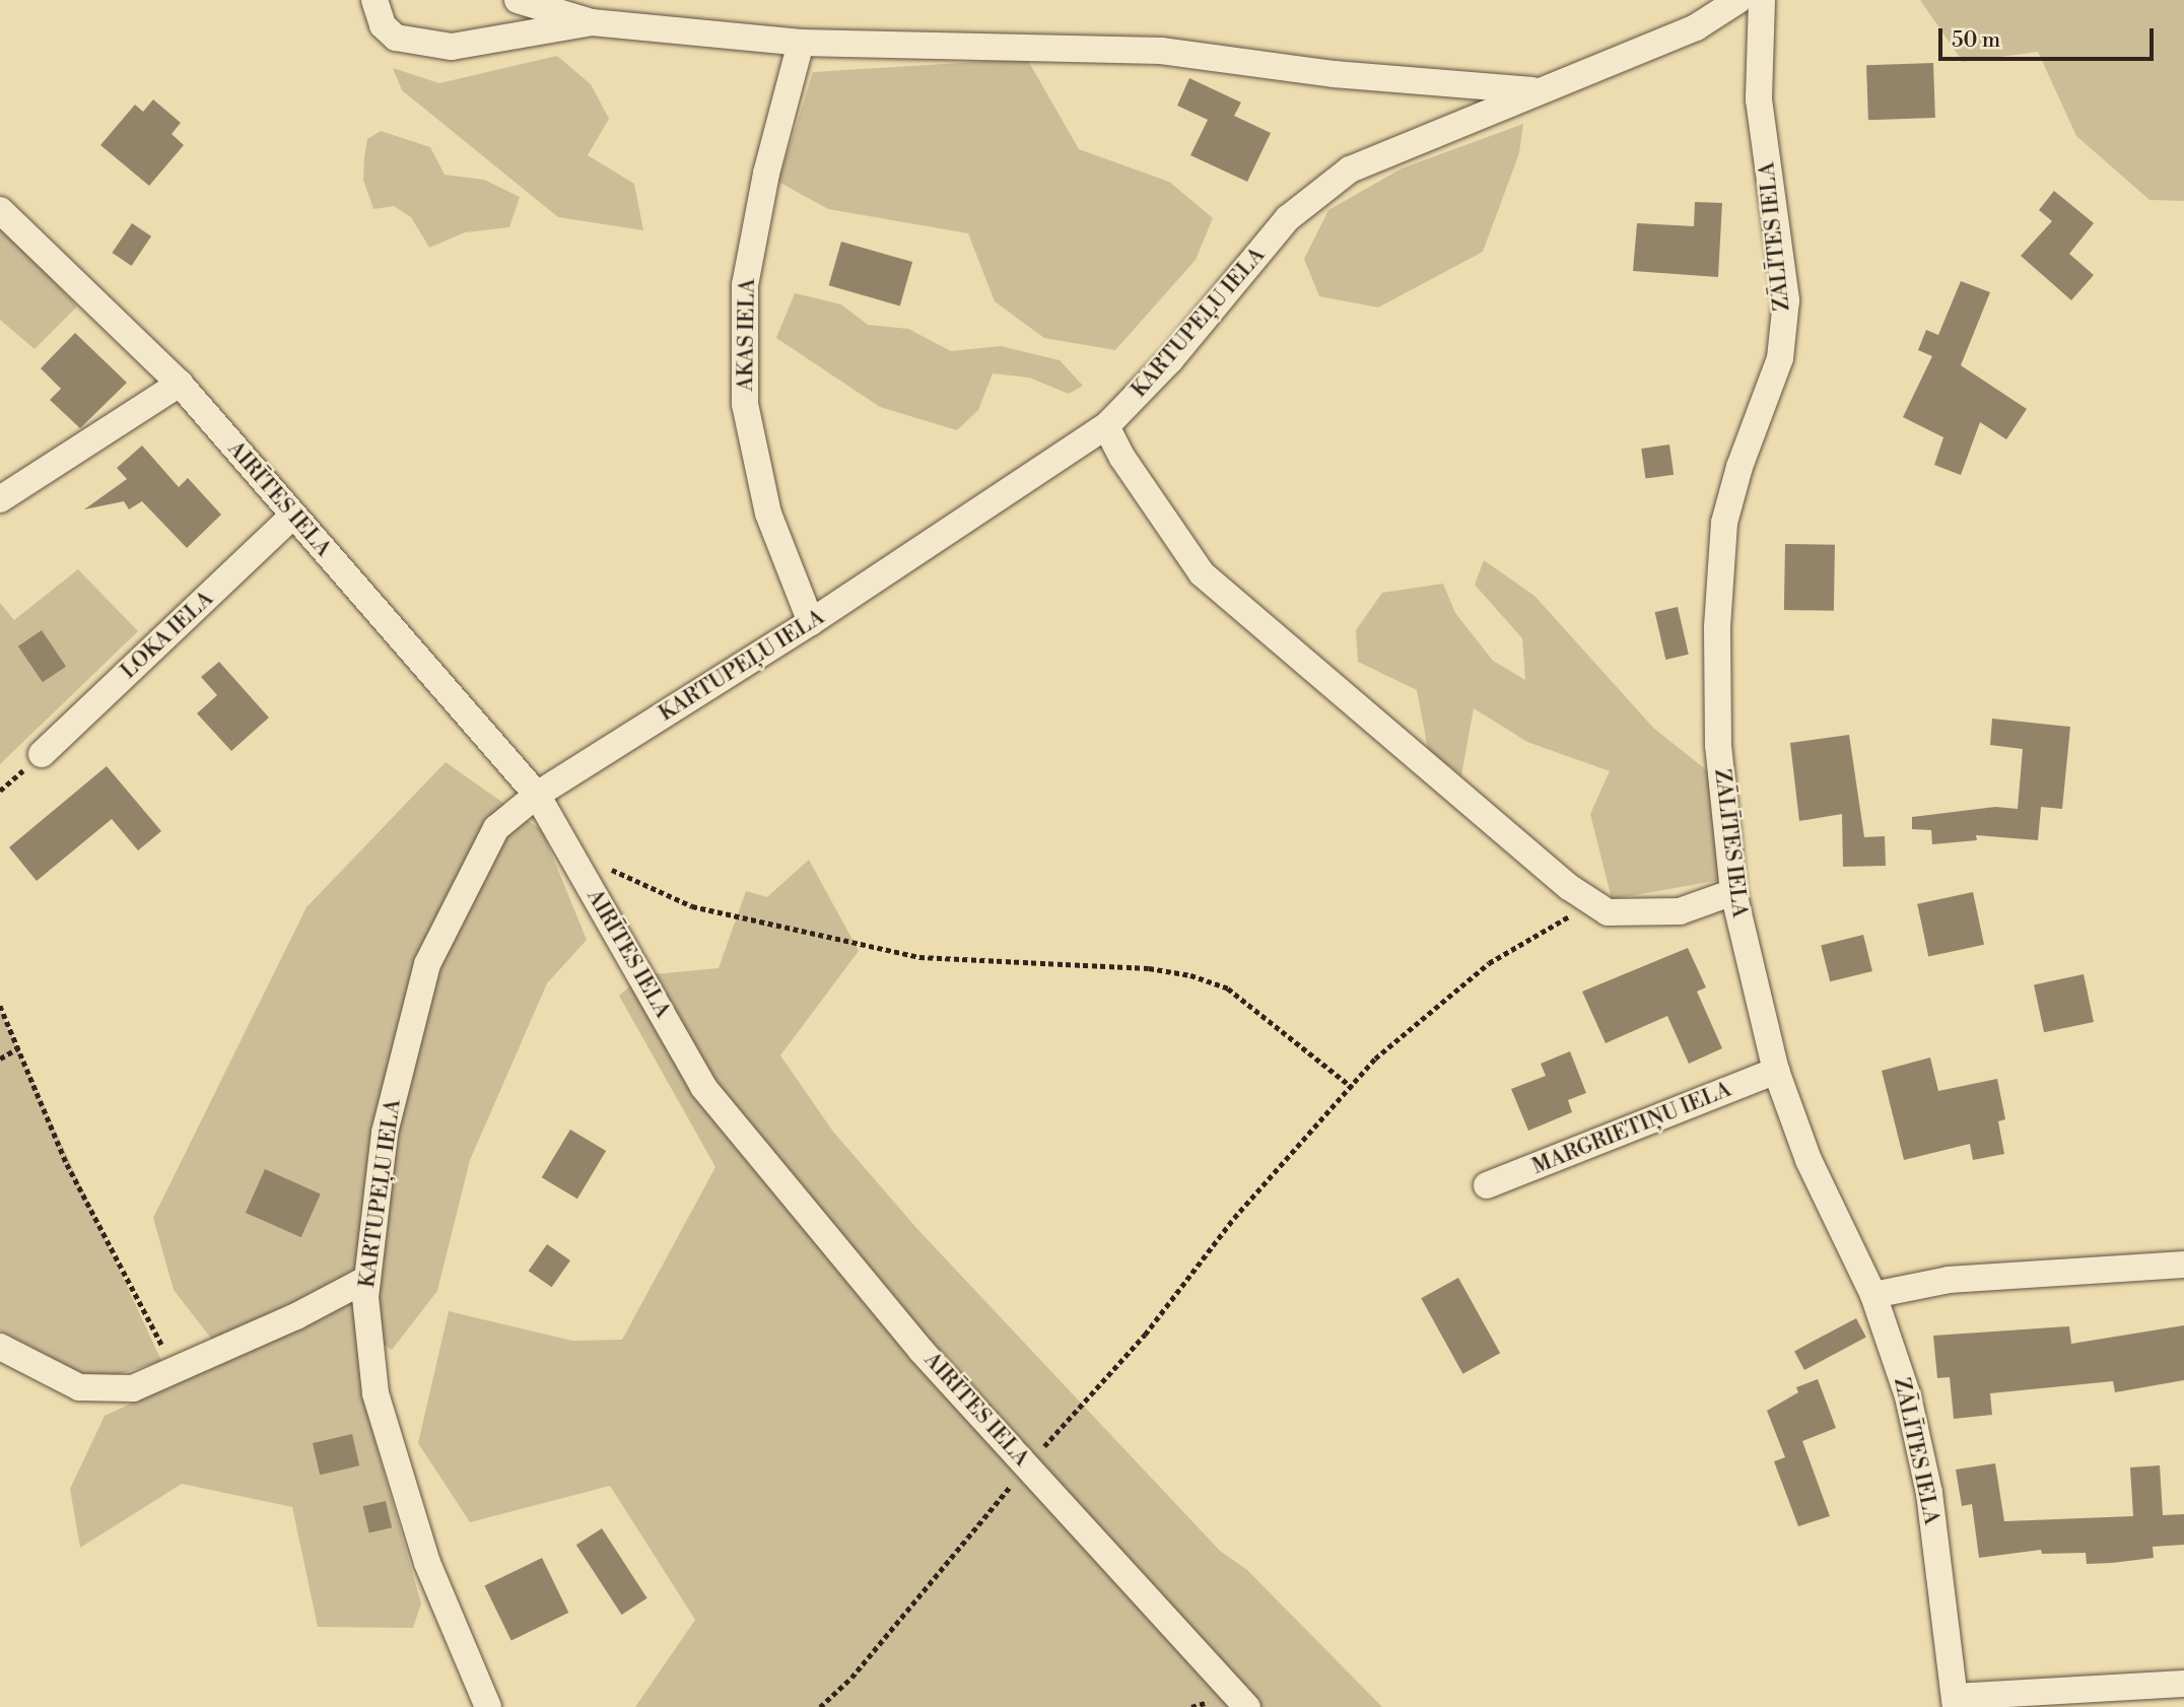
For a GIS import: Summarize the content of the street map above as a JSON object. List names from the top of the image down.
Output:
{
  "streets": {
    "street": [
      "ZĀLĪTES IELA",
      "KARTUPEĻU IELA",
      "AKAS IELA",
      "AIRĪTES IELA",
      "LOKA IELA",
      "MARGRIETIŅU IELA"
    ]
  },
  "crossings": [
    ["ZĀLĪTES IELA", "MARGRIETIŅU IELA"],
    ["KARTUPEĻU IELA", "AKAS IELA"],
    ["KARTUPEĻU IELA", "AIRĪTES IELA"],
    ["AIRĪTES IELA", "LOKA IELA"]
  ],
  "scale_bar": "50 m"
}
